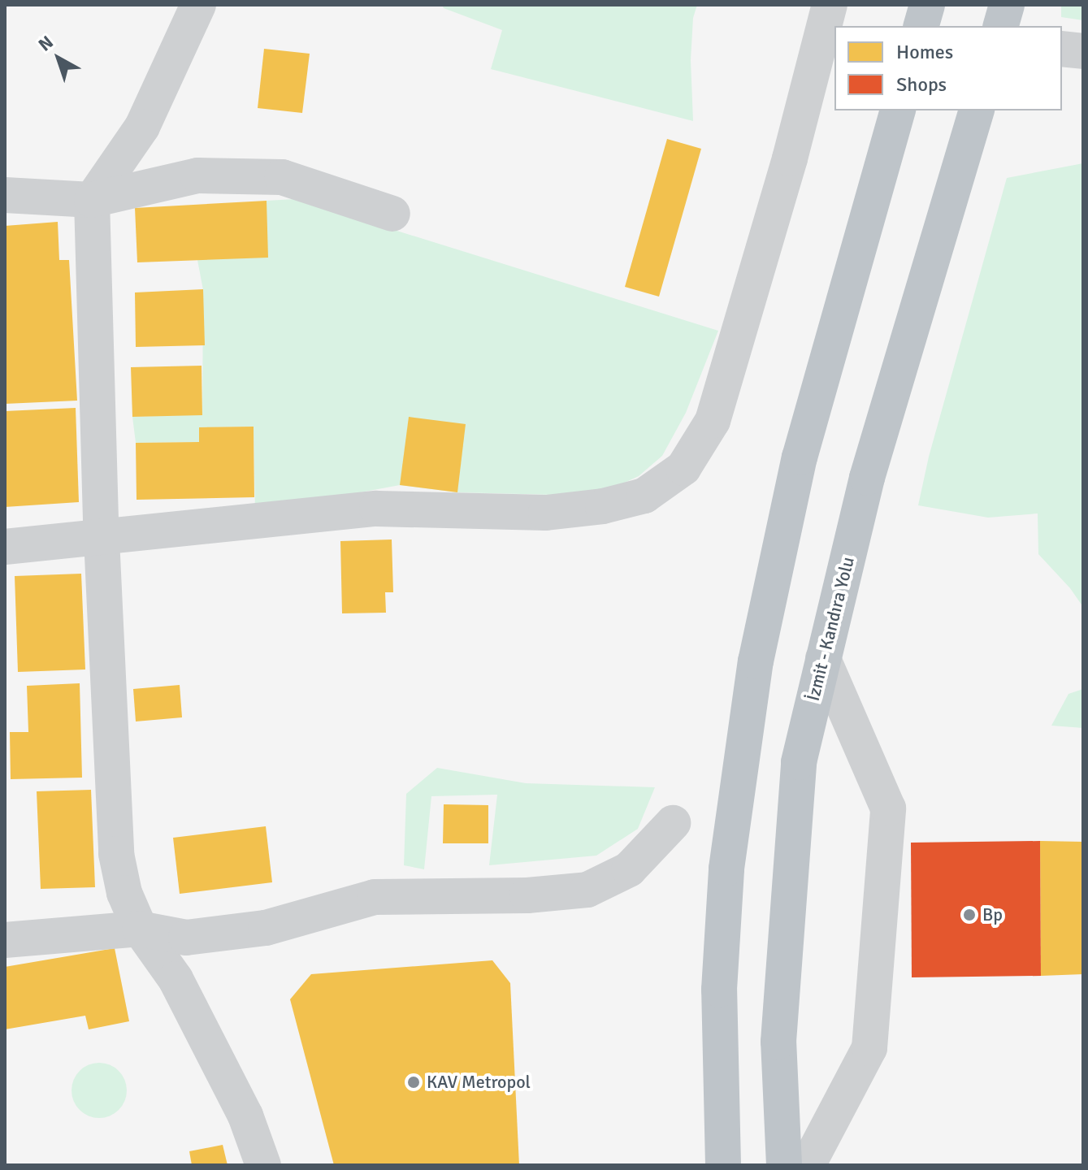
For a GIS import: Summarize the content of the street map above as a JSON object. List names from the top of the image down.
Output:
{
  "streets": {
    "highway": ["İzmit - Kandıra Yolu"]
  },
  "places": ["Bp", "KAV Metropol"],
  "legend": ["Homes", "Shops"],
  "north": "top left"
}
